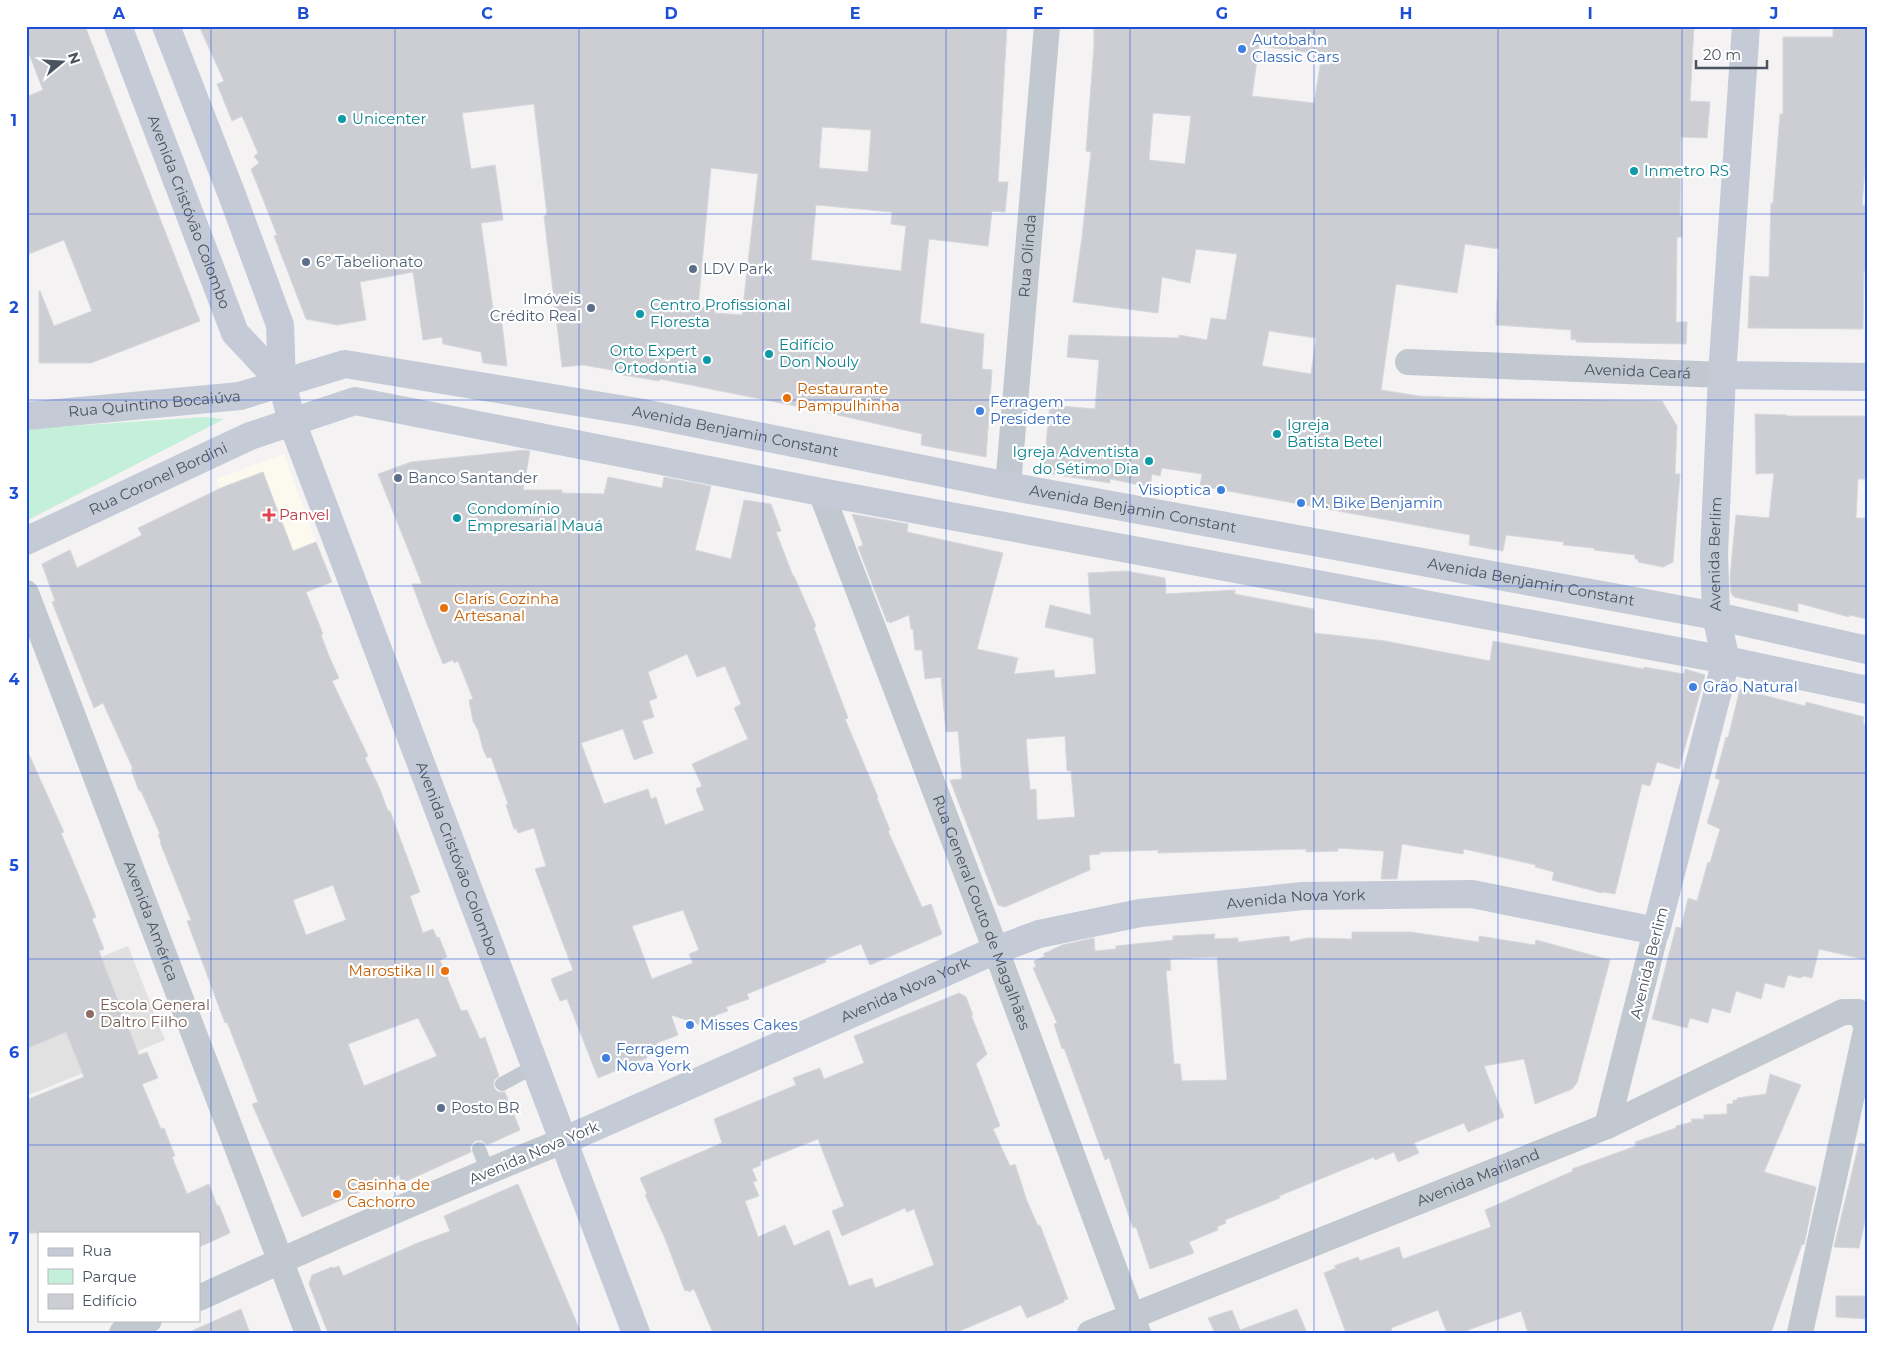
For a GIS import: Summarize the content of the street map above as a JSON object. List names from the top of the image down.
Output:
{
  "streets": {
    "main road": [
      "Avenida Cristóvão Colombo",
      "Avenida Ceará",
      "Rua Quintino Bocaiúva",
      "Avenida Benjamin Constant",
      "Rua Coronel Bordini",
      "Avenida Berlim",
      "Avenida Nova York"
    ],
    "street": [
      "Rua Olinda",
      "Rua General Couto de Magalhães",
      "Avenida América",
      "Avenida Mariland"
    ]
  },
  "crossings": [
    ["Avenida Cristóvão Colombo", "Rua Quintino Bocaiúva"],
    ["Avenida Cristóvão Colombo", "Avenida Benjamin Constant"],
    ["Avenida Cristóvão Colombo", "Rua Coronel Bordini"],
    ["Avenida Cristóvão Colombo", "Avenida Nova York"],
    ["Rua Olinda", "Avenida Benjamin Constant"],
    ["Avenida Ceará", "Avenida Berlim"],
    ["Rua Quintino Bocaiúva", "Avenida Benjamin Constant"],
    ["Avenida Benjamin Constant", "Avenida Berlim"],
    ["Avenida Berlim", "Avenida Nova York"],
    ["Avenida Berlim", "Avenida Mariland"],
    ["Avenida Nova York", "Rua General Couto de Magalhães"],
    ["Avenida Nova York", "Avenida América"],
    ["Rua General Couto de Magalhães", "Avenida Mariland"]
  ],
  "places": {
    "other": [
      "Autobahn Classic Cars",
      "Unicenter",
      "Inmetro RS",
      "6º Tabelionato",
      "LDV Park",
      "Imóveis Crédito Real",
      "Centro Profissional Floresta",
      "Edifício Don Nouly",
      "Orto Expert Ortodontia",
      "Restaurante Pampulhinha",
      "Ferragem Presidente",
      "Igreja Batista Betel",
      "Igreja Adventista do Sétimo Dia",
      "Banco Santander",
      "Visioptica",
      "M. Bike Benjamin",
      "Condomínio Empresarial Mauá",
      "Clarís Cozinha Artesanal",
      "Grão Natural",
      "Marostika II",
      "Escola General Daltro Filho",
      "Misses Cakes",
      "Ferragem Nova York",
      "Posto BR",
      "Casinha de Cachorro"
    ],
    "health": ["Panvel"]
  },
  "legend": ["Rua", "Parque", "Edifício"],
  "scale_bar": "20 m",
  "north": "right",
  "grid": {
    "columns": [
      "A",
      "B",
      "C",
      "D",
      "E",
      "F",
      "G",
      "H",
      "I",
      "J"
    ],
    "rows": [
      "1",
      "2",
      "3",
      "4",
      "5",
      "6",
      "7"
    ]
  }
}
